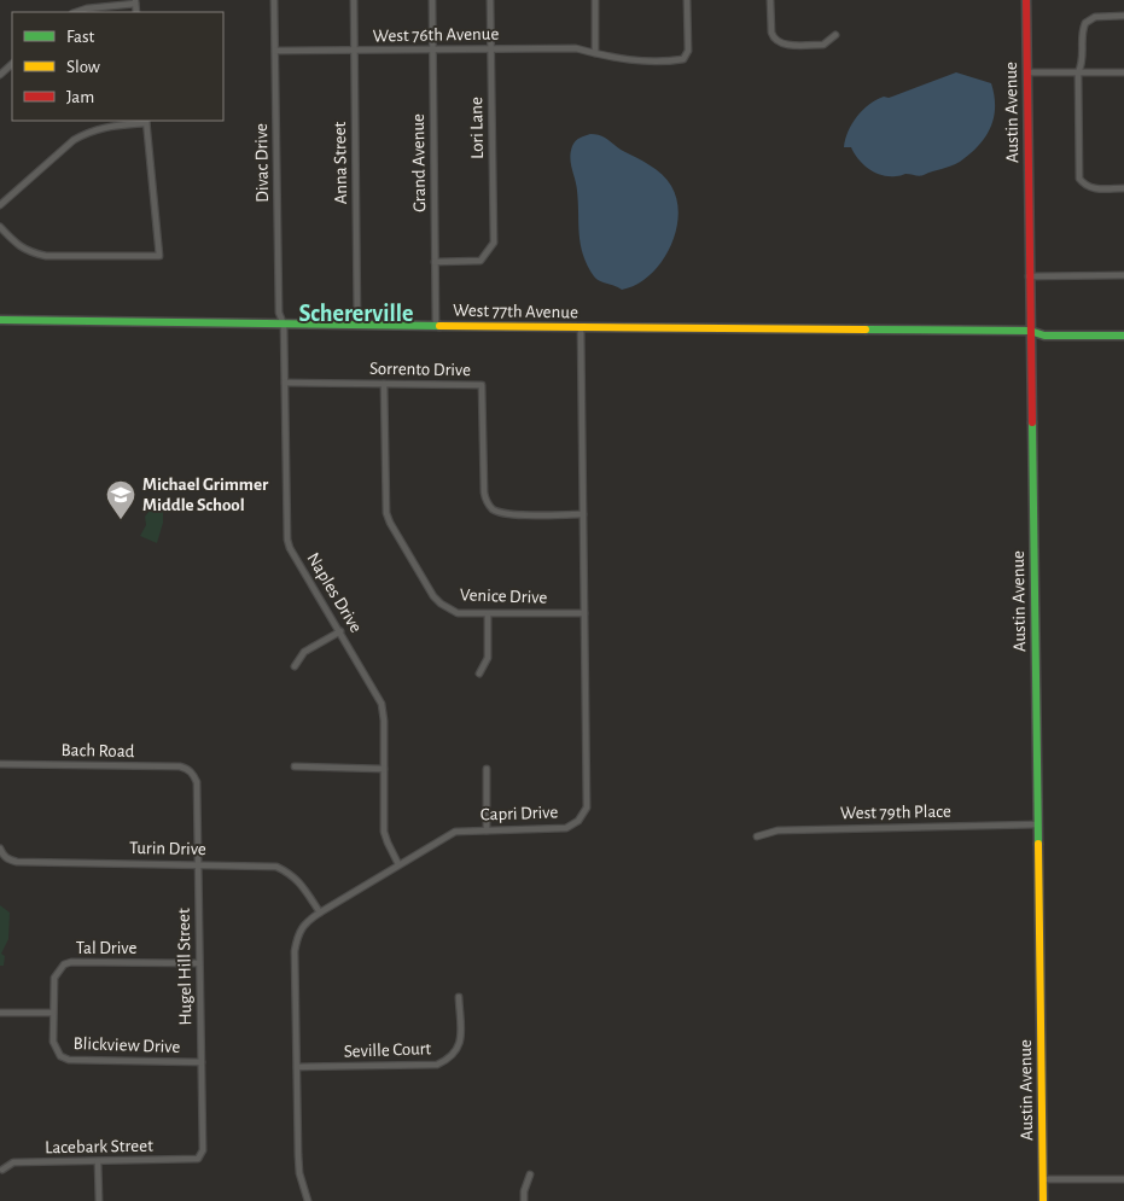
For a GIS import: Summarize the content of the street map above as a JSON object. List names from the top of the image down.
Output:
{
  "streets": {
    "street": [
      "West 76th Avenue",
      "Austin Avenue",
      "Lori Lane",
      "Divac Drive",
      "Anna Street",
      "Grand Avenue",
      "West 77th Avenue",
      "Sorrento Drive",
      "Naples Drive",
      "Venice Drive",
      "Bach Road",
      "West 79th Place",
      "Capri Drive",
      "Turin Drive",
      "Tal Drive",
      "Hugel Hill Street",
      "Blickview Drive",
      "Seville Court",
      "Lacebark Street"
    ]
  },
  "crossings": [
    ["West 76th Avenue", "Lori Lane"],
    ["West 76th Avenue", "Divac Drive"],
    ["West 76th Avenue", "Anna Street"],
    ["West 76th Avenue", "Grand Avenue"],
    ["Austin Avenue", "West 77th Avenue"],
    ["Austin Avenue", "West 79th Place"],
    ["Lori Lane", "Grand Avenue"],
    ["Divac Drive", "West 77th Avenue"],
    ["Divac Drive", "Naples Drive"],
    ["Anna Street", "West 77th Avenue"],
    ["Grand Avenue", "West 77th Avenue"],
    ["West 77th Avenue", "Naples Drive"],
    ["West 77th Avenue", "Capri Drive"],
    ["Sorrento Drive", "Naples Drive"],
    ["Sorrento Drive", "Venice Drive"],
    ["Sorrento Drive", "Capri Drive"],
    ["Naples Drive", "Capri Drive"],
    ["Venice Drive", "Capri Drive"],
    ["Bach Road", "Hugel Hill Street"],
    ["Capri Drive", "Turin Drive"],
    ["Capri Drive", "Seville Court"],
    ["Turin Drive", "Hugel Hill Street"],
    ["Tal Drive", "Hugel Hill Street"],
    ["Tal Drive", "Blickview Drive"],
    ["Hugel Hill Street", "Blickview Drive"],
    ["Hugel Hill Street", "Lacebark Street"]
  ],
  "districts": ["Schererville"],
  "places": {
    "school or university": ["Michael Grimmer Middle School"]
  },
  "legend": ["Fast", "Slow", "Jam"]
}
